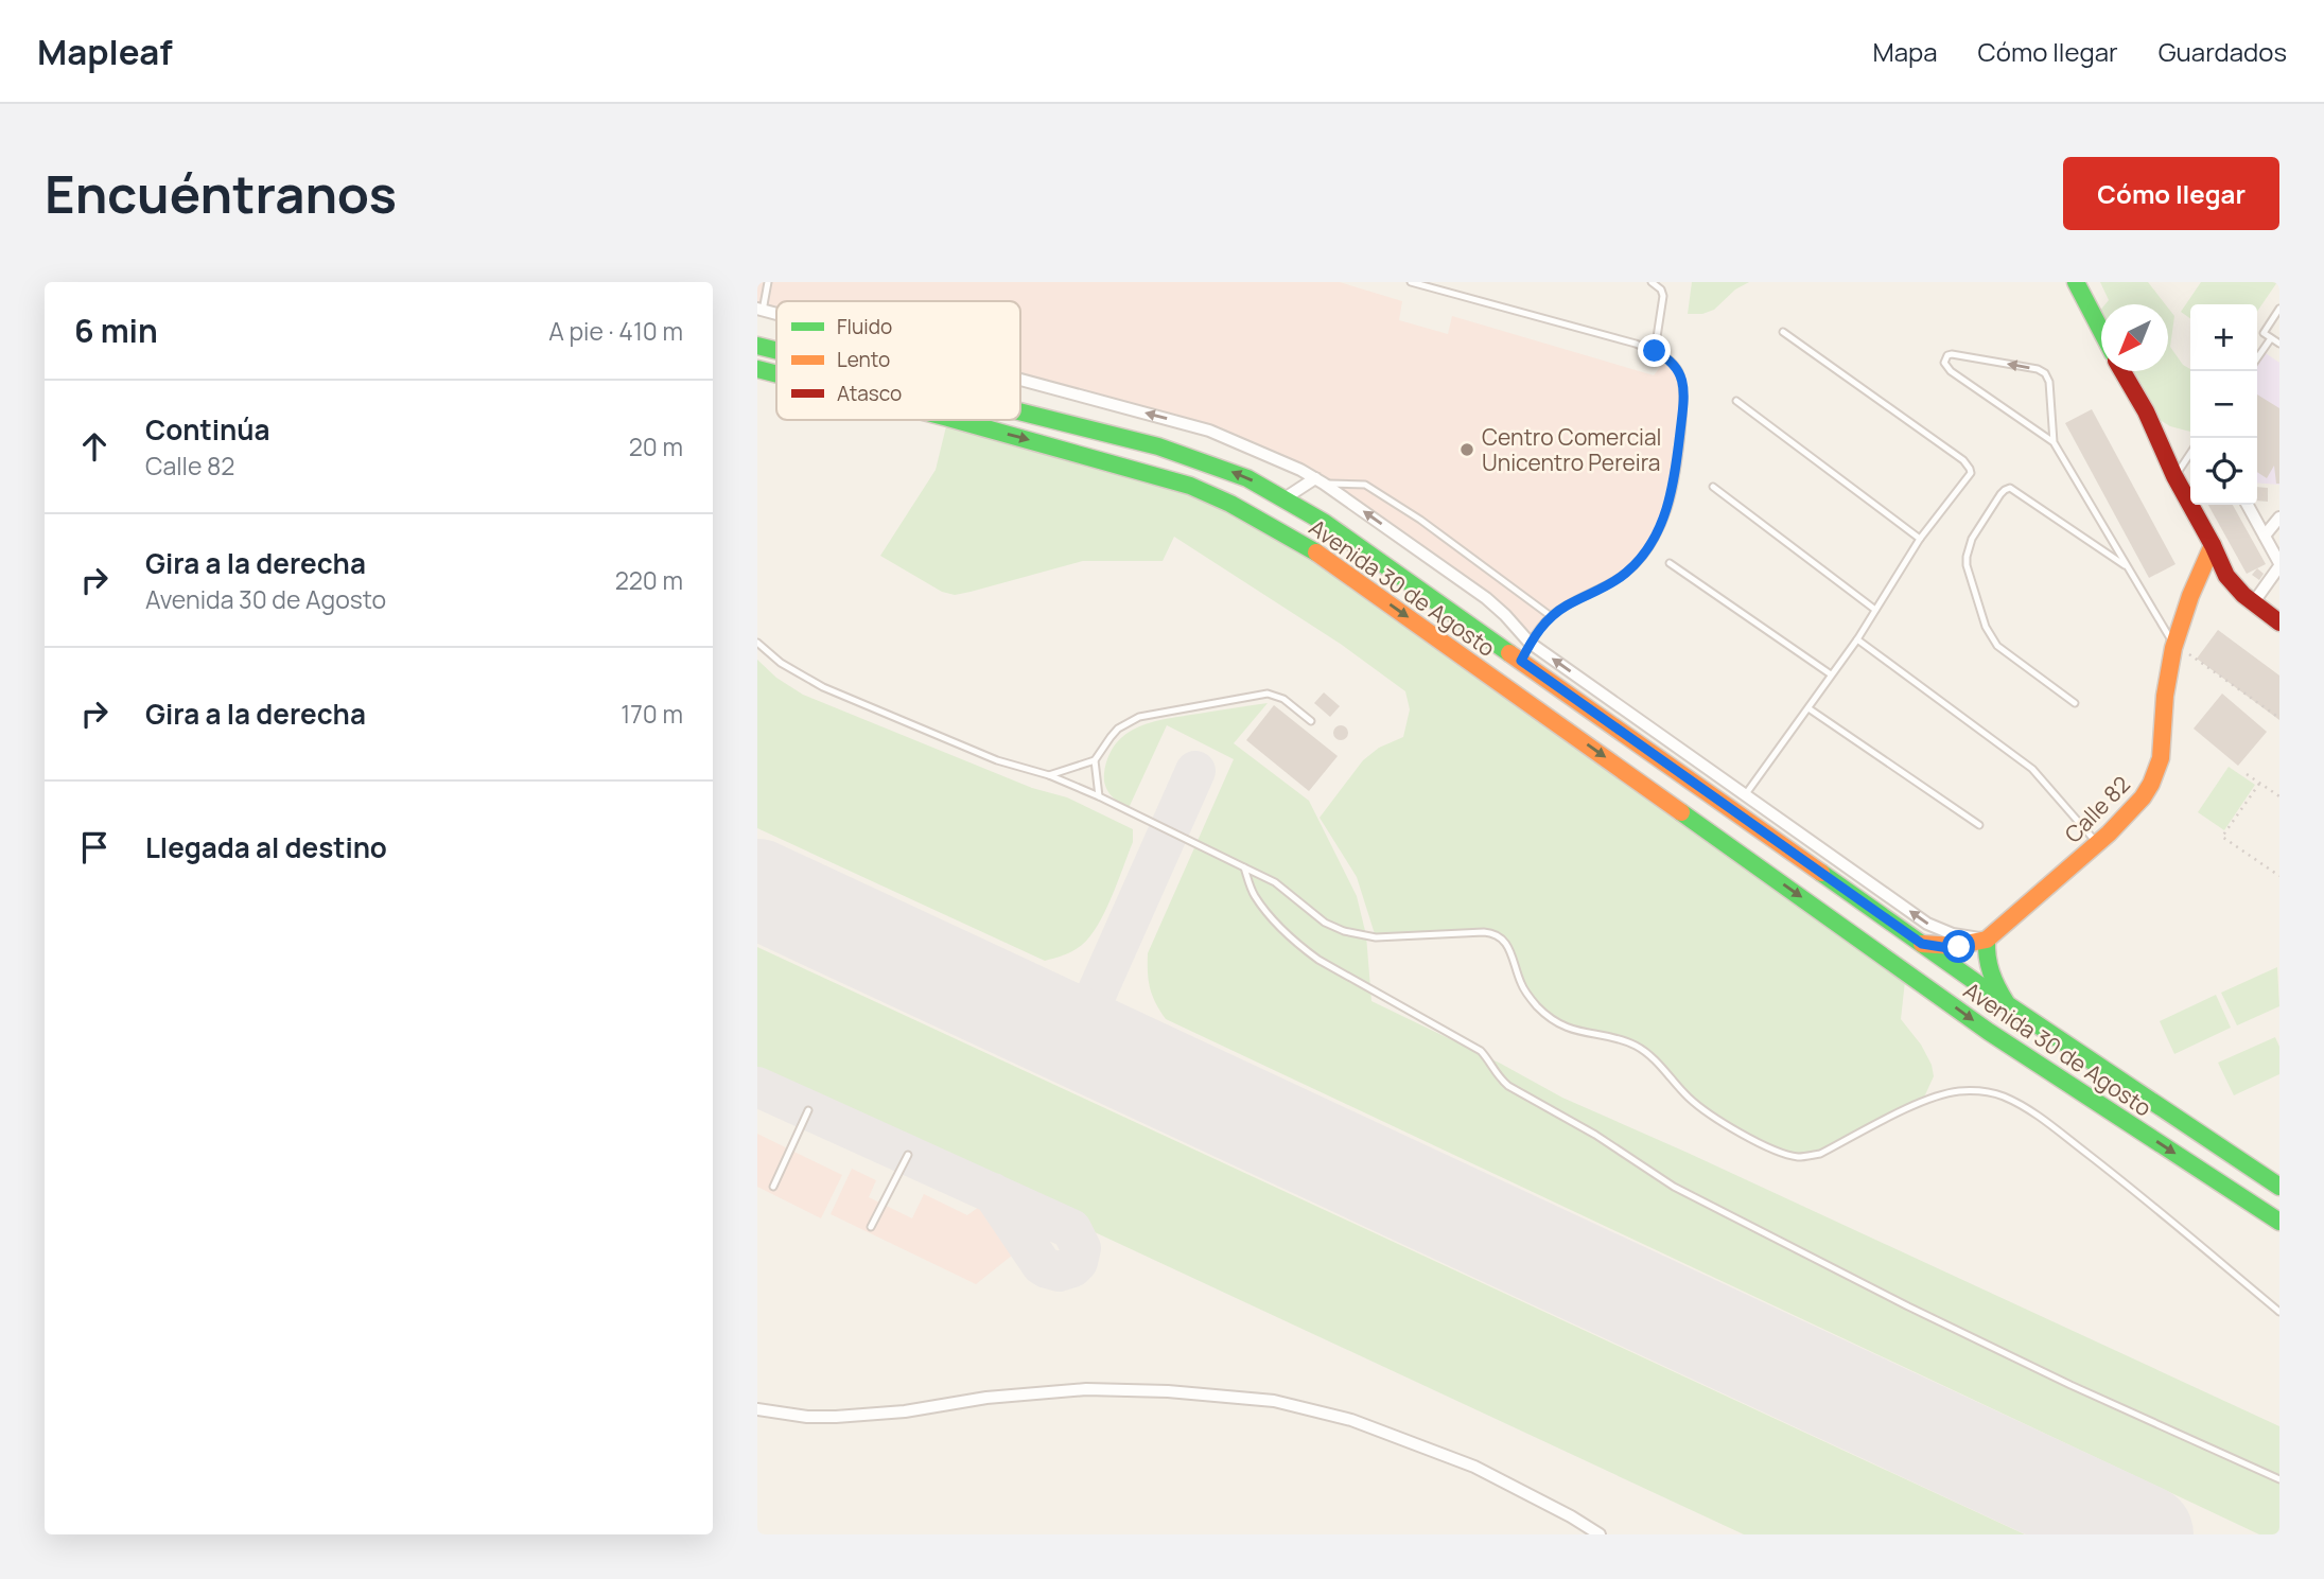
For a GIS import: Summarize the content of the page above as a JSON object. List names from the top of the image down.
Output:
{
  "streets": {
    "main road": ["Avenida 30 de Agosto", "Calle 82"]
  },
  "crossings": [
    ["Avenida 30 de Agosto", "Calle 82"]
  ],
  "places": ["Centro Comercial Unicentro Pereira"],
  "legend": ["Fluido", "Lento", "Atasco"],
  "north": "bottom left",
  "page": {
    "header": "Mapleaf",
    "nav": ["Mapa", "Cómo llegar", "Guardados"],
    "buttons": "Cómo llegar",
    "title": "Encuéntranos",
    "heading": ["6 min", "A pie · 410 m"],
    "map_buttons": ["+", "−"],
    "list": [
      ["Continúa", "Calle 82", "20 m"],
      ["Gira a la derecha", "Avenida 30 de Agosto", "220 m"],
      ["Gira a la derecha", "170 m"],
      "Llegada al destino"
    ]
  }
}
